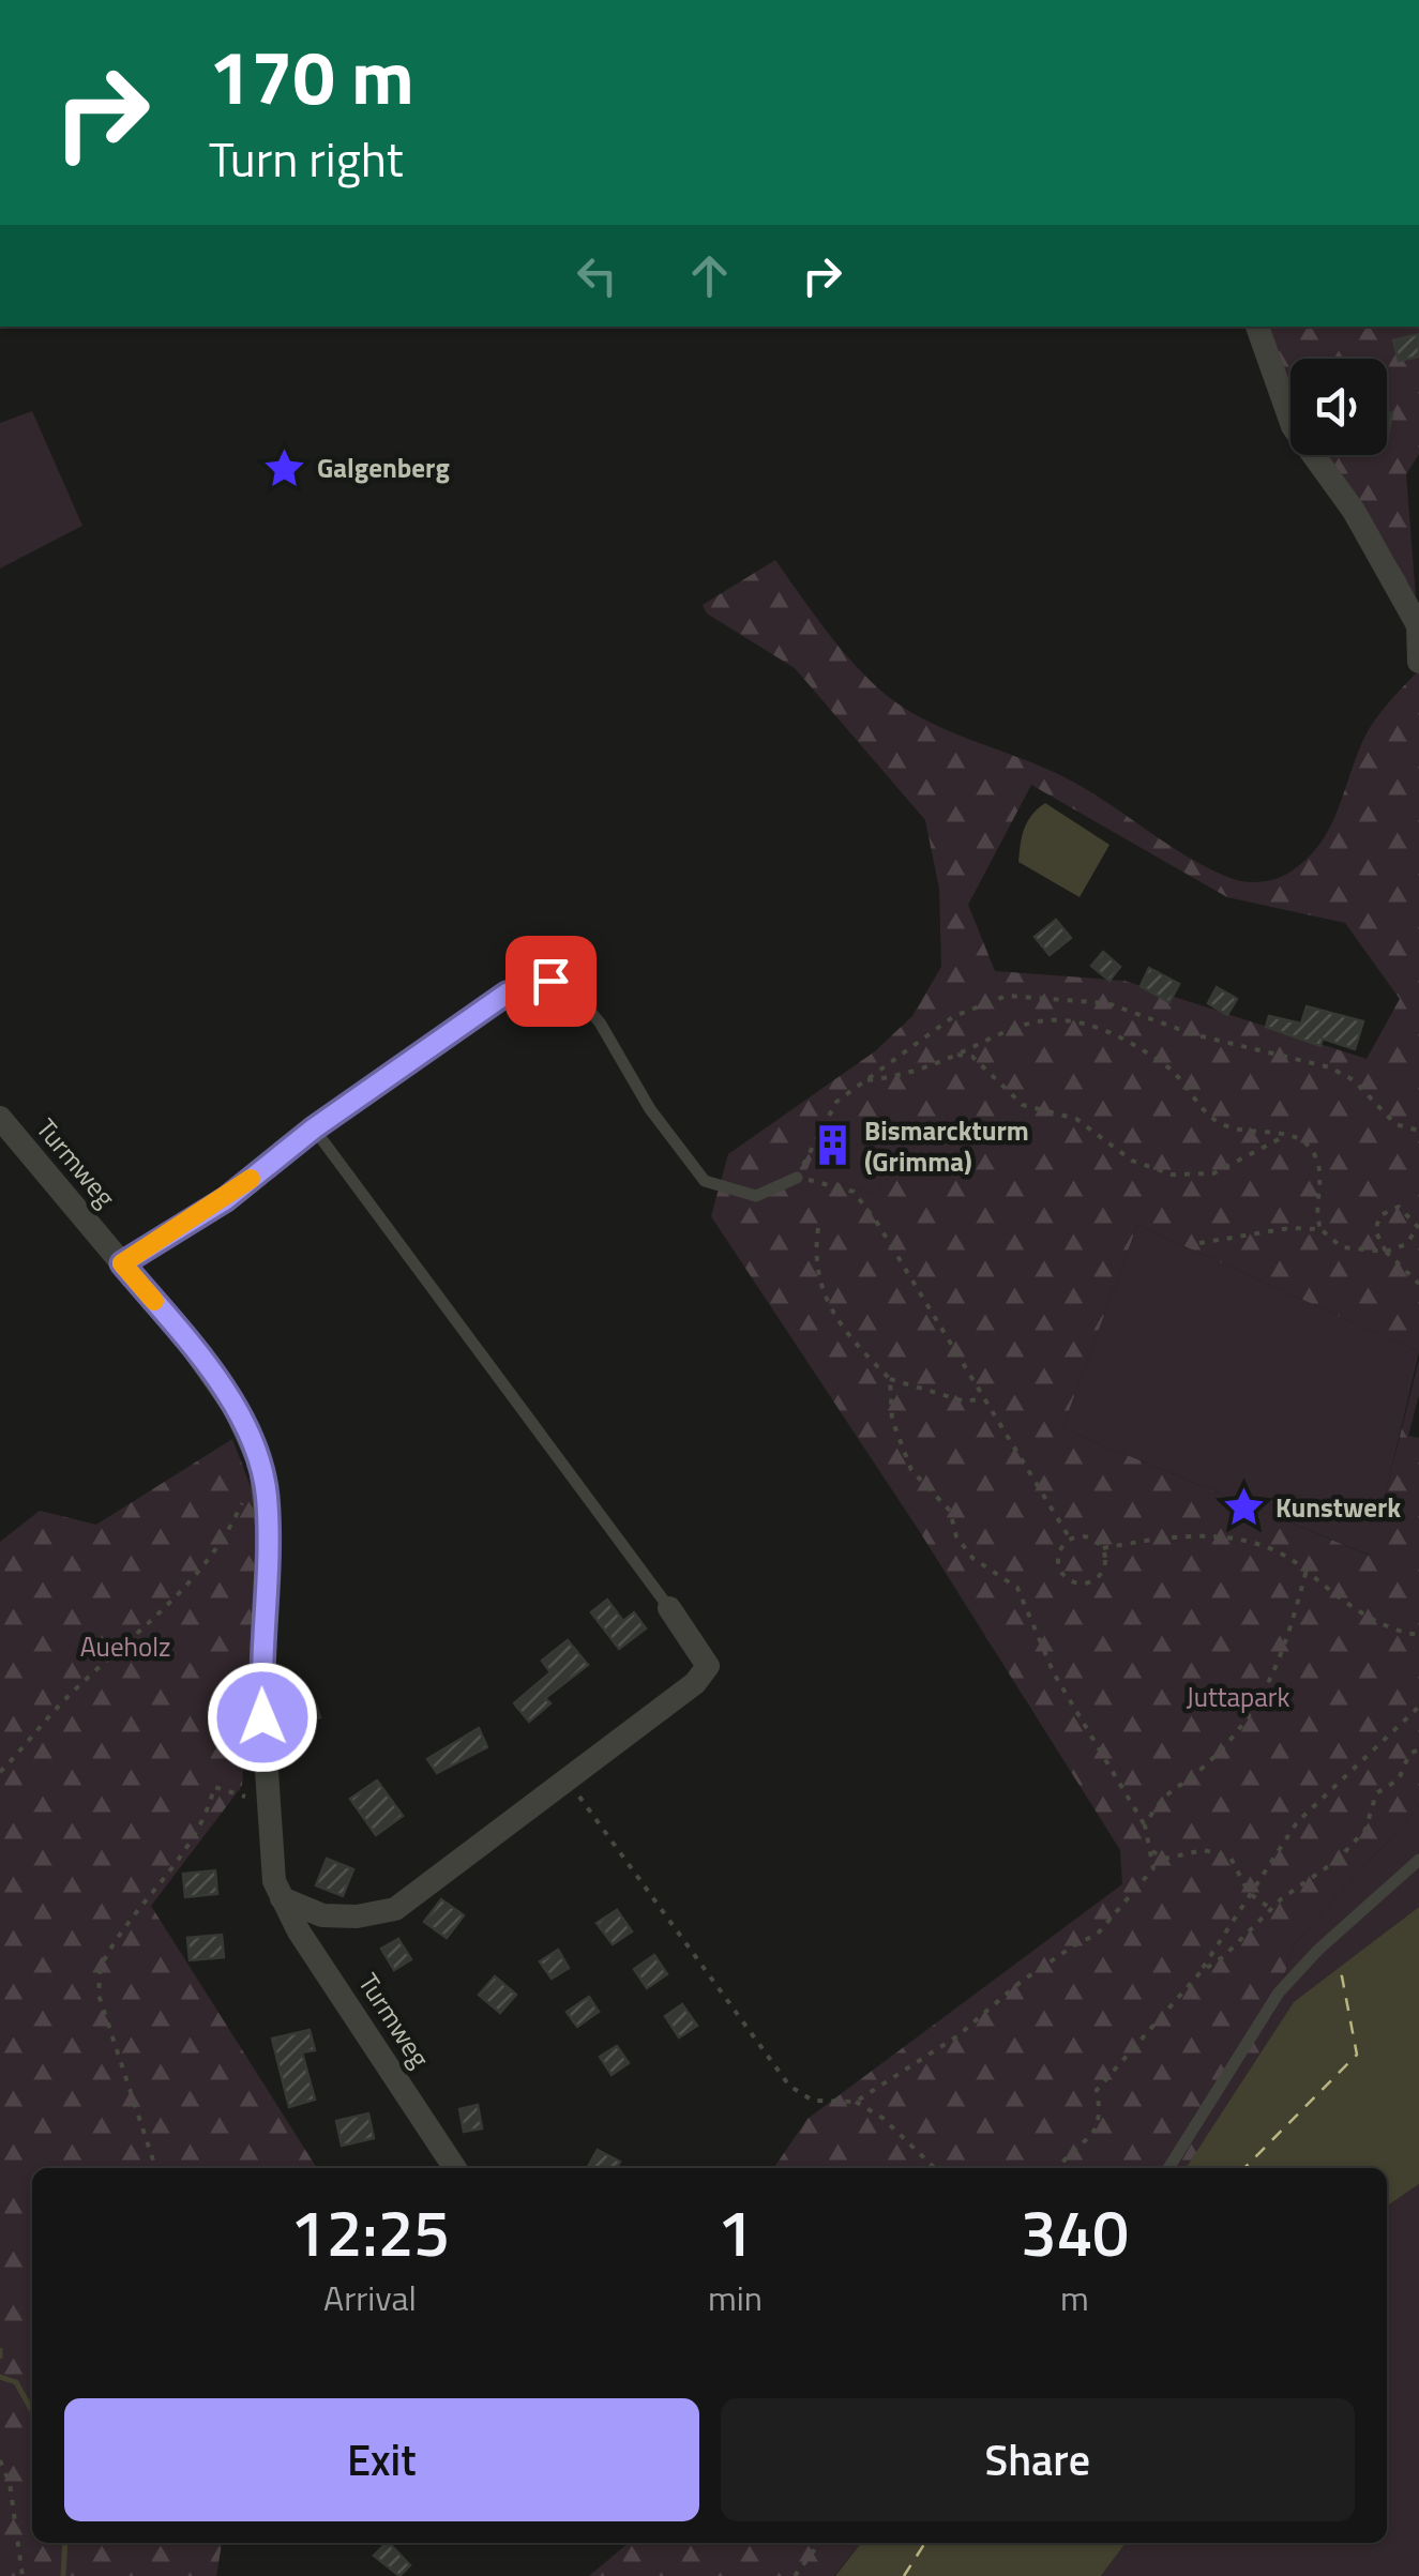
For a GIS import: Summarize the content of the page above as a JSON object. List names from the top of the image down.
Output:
{
  "streets": {
    "street": ["Turmweg"]
  },
  "parks": ["Aueholz", "Juttapark"],
  "places": {
    "place": ["Galgenberg", "Kunstwerk"],
    "building": ["Bismarckturm (Grimma)"]
  },
  "page": {
    "turn": ["170 m", "Turn right"],
    "eta": [
      "12:25",
      "Arrival",
      "1",
      "min",
      "340",
      "m"
    ],
    "buttons": ["Exit", "Share"]
  }
}
